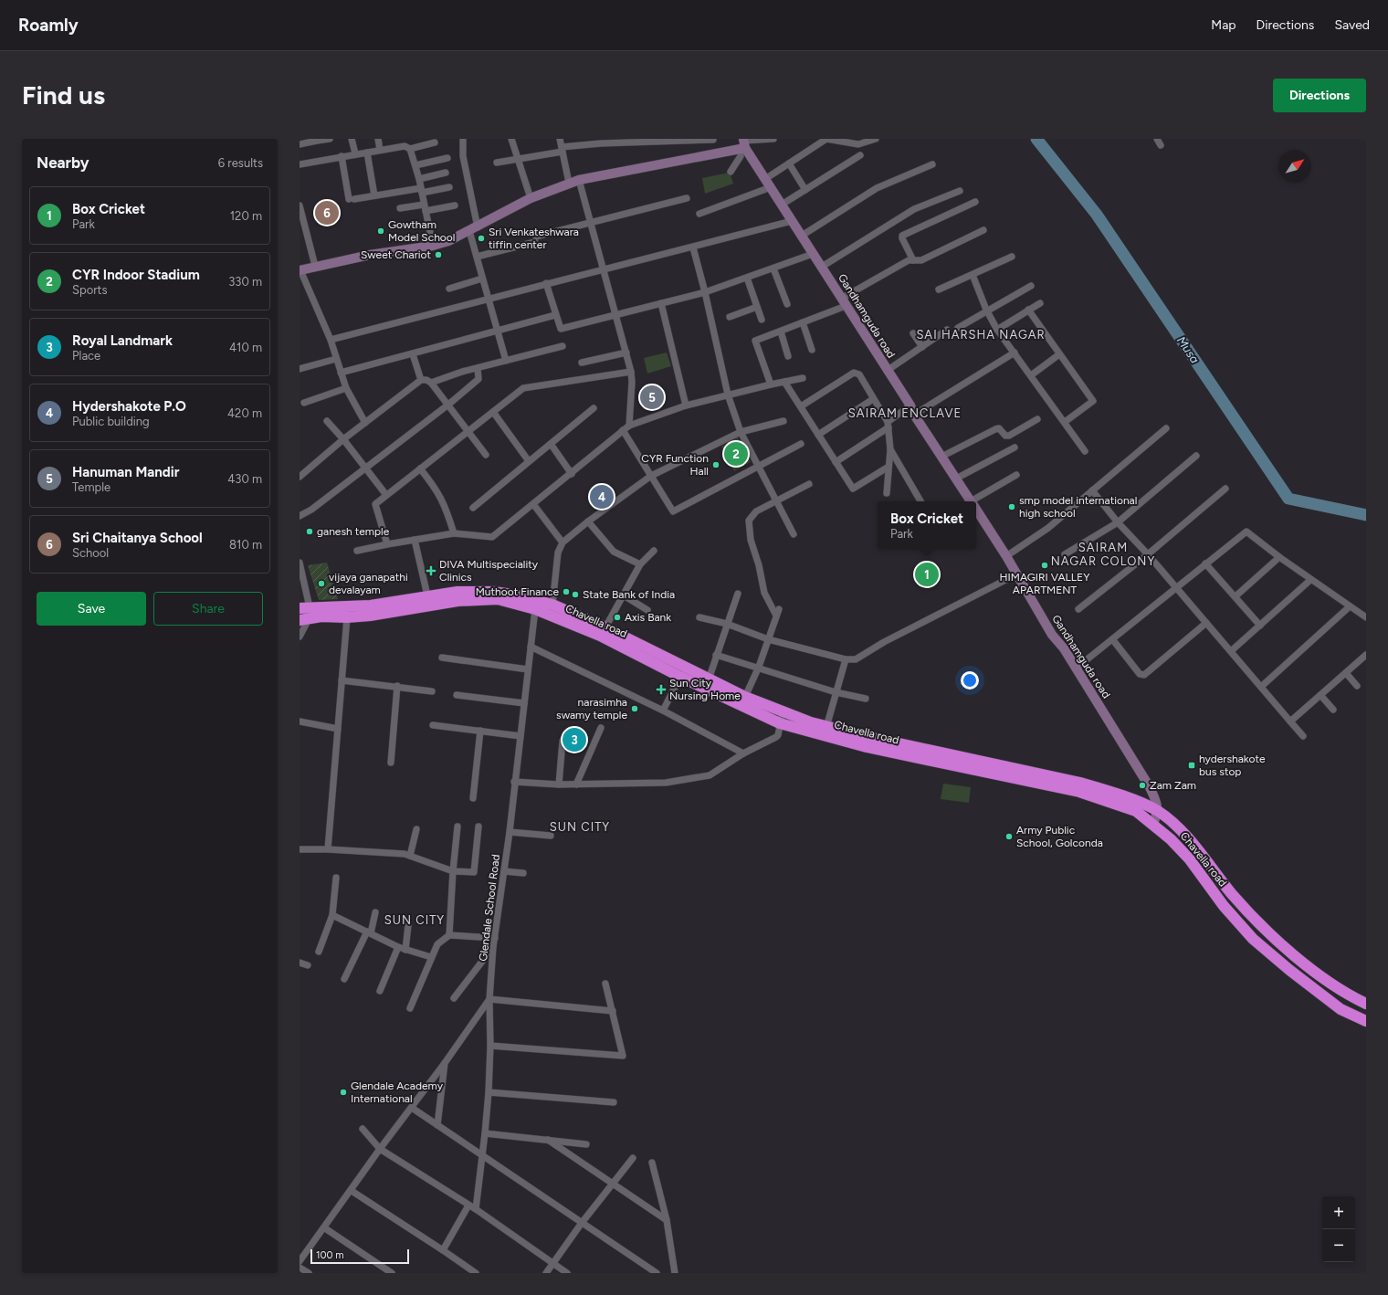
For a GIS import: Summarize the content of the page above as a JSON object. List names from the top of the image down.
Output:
{
  "streets": {
    "highway": ["Chavella road"],
    "street": ["Gandhamguda road", "Glendale School Road"]
  },
  "crossings": [
    ["Gandhamguda road", "Chavella road"],
    ["Chavella road", "Glendale School Road"]
  ],
  "districts": [
    "SAI HARSHA NAGAR",
    "SAIRAM ENCLAVE",
    "SAIRAM NAGAR COLONY",
    "SUN CITY",
    "SUN CITY"
  ],
  "water": ["Musa"],
  "places": {
    "other": [
      "Gowtham Model School",
      "Sri Venkateshwara tiffin center",
      "Sweet Chariot",
      "CYR Function Hall",
      "smp model international high school",
      "ganesh temple",
      "HIMAGIRI VALLEY APARTMENT",
      "vijaya ganapathi devalayam",
      "Muthoot Finance",
      "State Bank of India",
      "Axis Bank",
      "narasimha swamy temple",
      "Zam Zam",
      "Army Public School, Golconda",
      "Glendale Academy International"
    ],
    "health": ["DIVA Multispeciality Clinics", "Sun City Nursing Home"],
    "transit": ["hydershakote bus stop"]
  },
  "scale_bar": "100 m",
  "north": "top right",
  "page": {
    "header": "Roamly",
    "nav": ["Map", "Directions", "Saved"],
    "buttons": [
      "Directions",
      ["Save", "Share"]
    ],
    "title": "Find us",
    "heading": ["Nearby", "6 results"],
    "list": [
      {
        "mark": "1",
        "name": "Box Cricket",
        "note": "Park",
        "value": "120 m"
      },
      {
        "mark": "2",
        "name": "CYR Indoor Stadium",
        "note": "Sports",
        "value": "330 m"
      },
      {
        "mark": "3",
        "name": "Royal Landmark",
        "note": "Place",
        "value": "410 m"
      },
      {
        "mark": "4",
        "name": "Hydershakote P.O",
        "note": "Public building",
        "value": "420 m"
      },
      {
        "mark": "5",
        "name": "Hanuman Mandir",
        "note": "Temple",
        "value": "430 m"
      },
      {
        "mark": "6",
        "name": "Sri Chaitanya School",
        "note": "School",
        "value": "810 m"
      }
    ],
    "pins": [
      "6",
      "5",
      "2",
      "4",
      "1",
      "3"
    ],
    "popup": ["Box Cricket", "Park"],
    "map_buttons": ["+", "−"],
    "scale": "100 m"
  }
}
